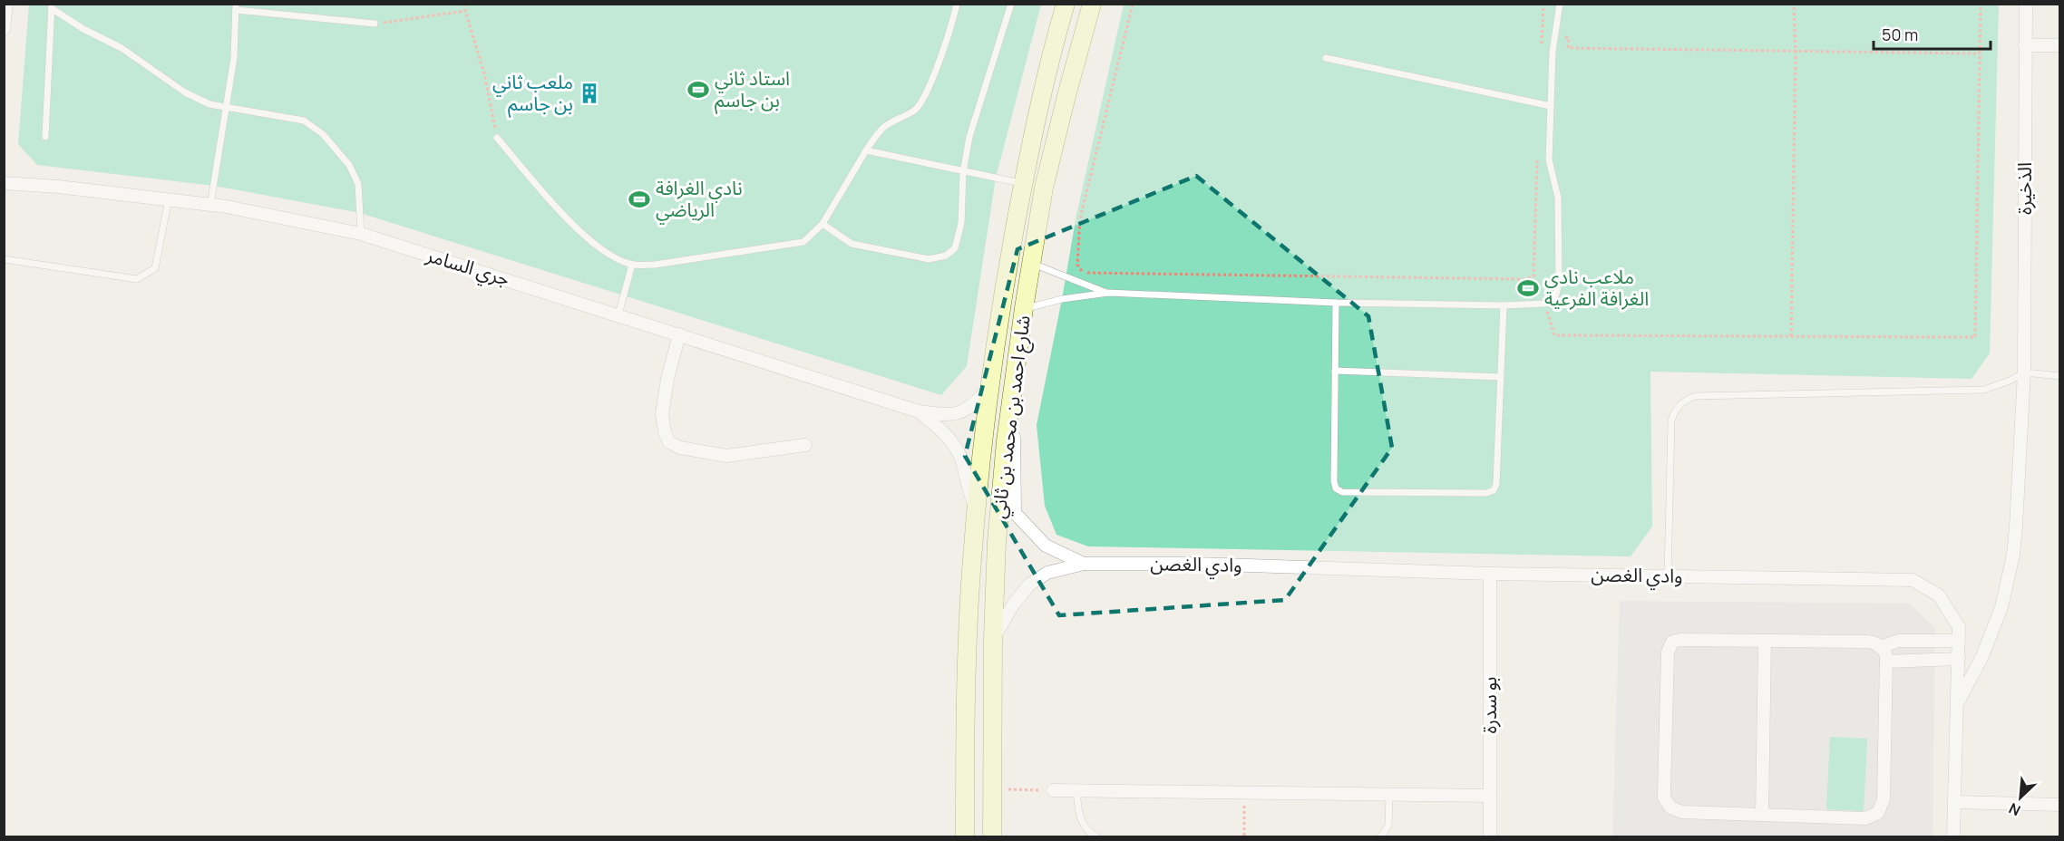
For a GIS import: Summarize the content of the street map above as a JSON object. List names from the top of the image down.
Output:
{
  "streets": {
    "street": [
      "الذخيرة",
      "جري السامر",
      "شارع احمد بن محمد بن ثاني",
      "وادي الغصن",
      "بو سدرة"
    ]
  },
  "crossings": [
    ["الذخيرة", "وادي الغصن"],
    ["جري السامر", "شارع احمد بن محمد بن ثاني"],
    ["شارع احمد بن محمد بن ثاني", "وادي الغصن"],
    ["وادي الغصن", "بو سدرة"]
  ],
  "places": {
    "sports": ["استاد ثاني بن جاسم", "نادي الغرافة الرياضي", "ملاعب نادي الغرافة الفرعية"],
    "building": ["ملعب ثاني بن جاسم"]
  },
  "scale_bar": "50 m",
  "north": "bottom left"
}
